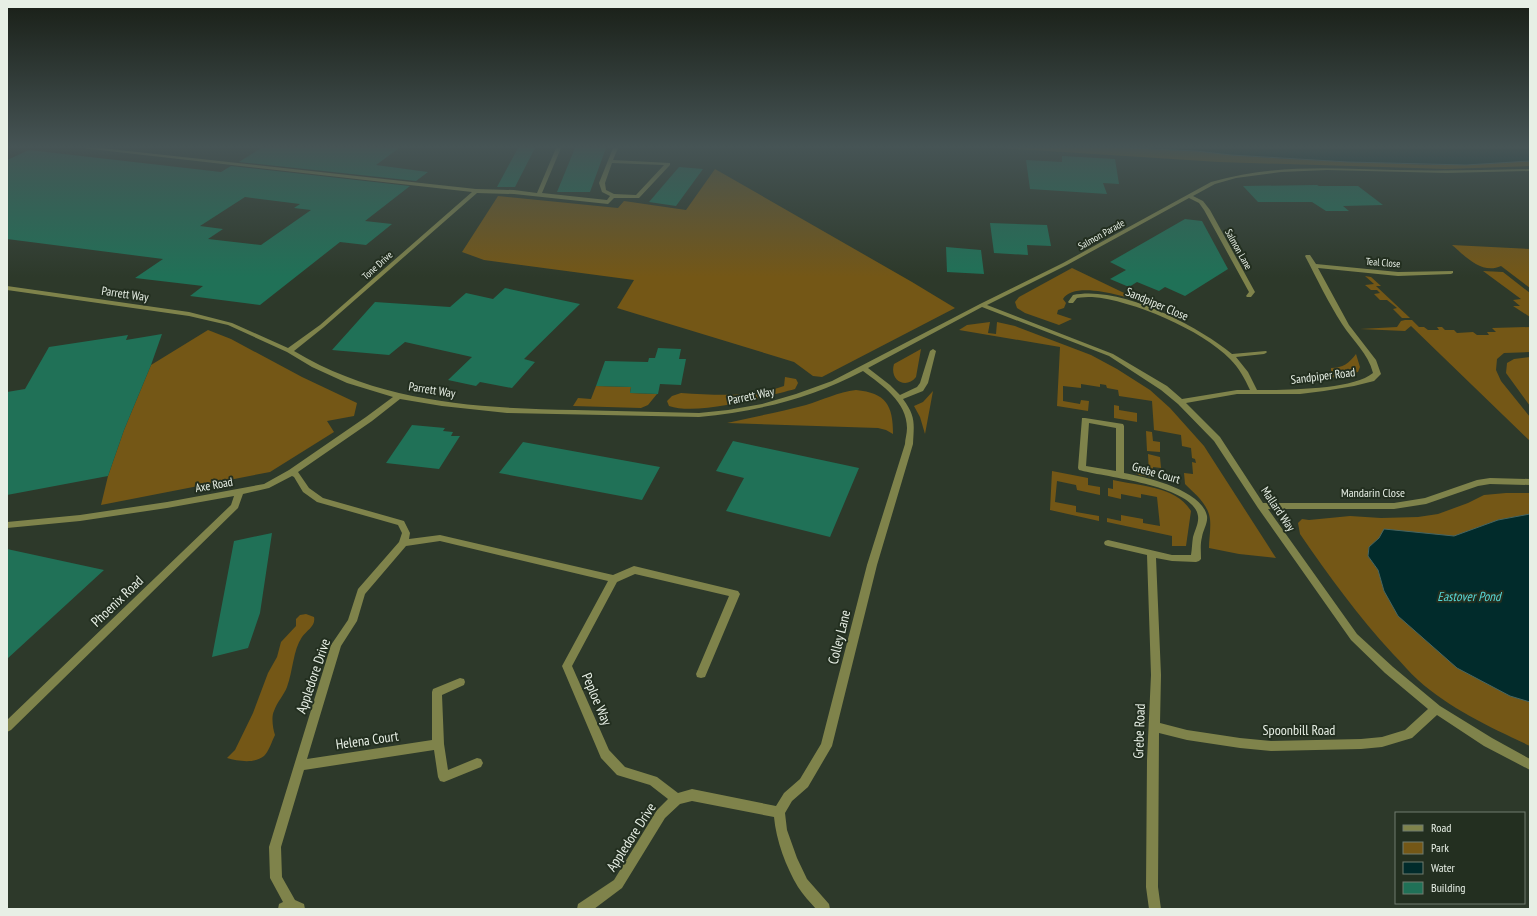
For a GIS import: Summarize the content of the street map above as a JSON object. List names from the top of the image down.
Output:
{
  "streets": {
    "street": [
      "Salmon Parade",
      "Salmon Lane",
      "Teal Close",
      "Tone Drive",
      "Parrett Way",
      "Sandpiper Close",
      "Sandpiper Road",
      "Grebe Court",
      "Axe Road",
      "Mandarin Close",
      "Mallard Way",
      "Phoenix Road",
      "Colley Lane",
      "Appledore Drive",
      "Peploe Way",
      "Spoonbill Road",
      "Grebe Road",
      "Helena Court"
    ]
  },
  "crossings": [
    ["Salmon Parade", "Salmon Lane"],
    ["Salmon Parade", "Parrett Way"],
    ["Salmon Parade", "Mallard Way"],
    ["Salmon Parade", "Colley Lane"],
    ["Teal Close", "Sandpiper Road"],
    ["Tone Drive", "Parrett Way"],
    ["Parrett Way", "Axe Road"],
    ["Parrett Way", "Colley Lane"],
    ["Sandpiper Close", "Sandpiper Road"],
    ["Sandpiper Road", "Mallard Way"],
    ["Grebe Court", "Grebe Road"],
    ["Axe Road", "Phoenix Road"],
    ["Mandarin Close", "Mallard Way"],
    ["Mallard Way", "Spoonbill Road"],
    ["Appledore Drive", "Peploe Way"],
    ["Appledore Drive", "Helena Court"],
    ["Spoonbill Road", "Grebe Road"]
  ],
  "water": ["Eastover Pond"],
  "legend": [
    "Road",
    "Park",
    "Water",
    "Building"
  ]
}
